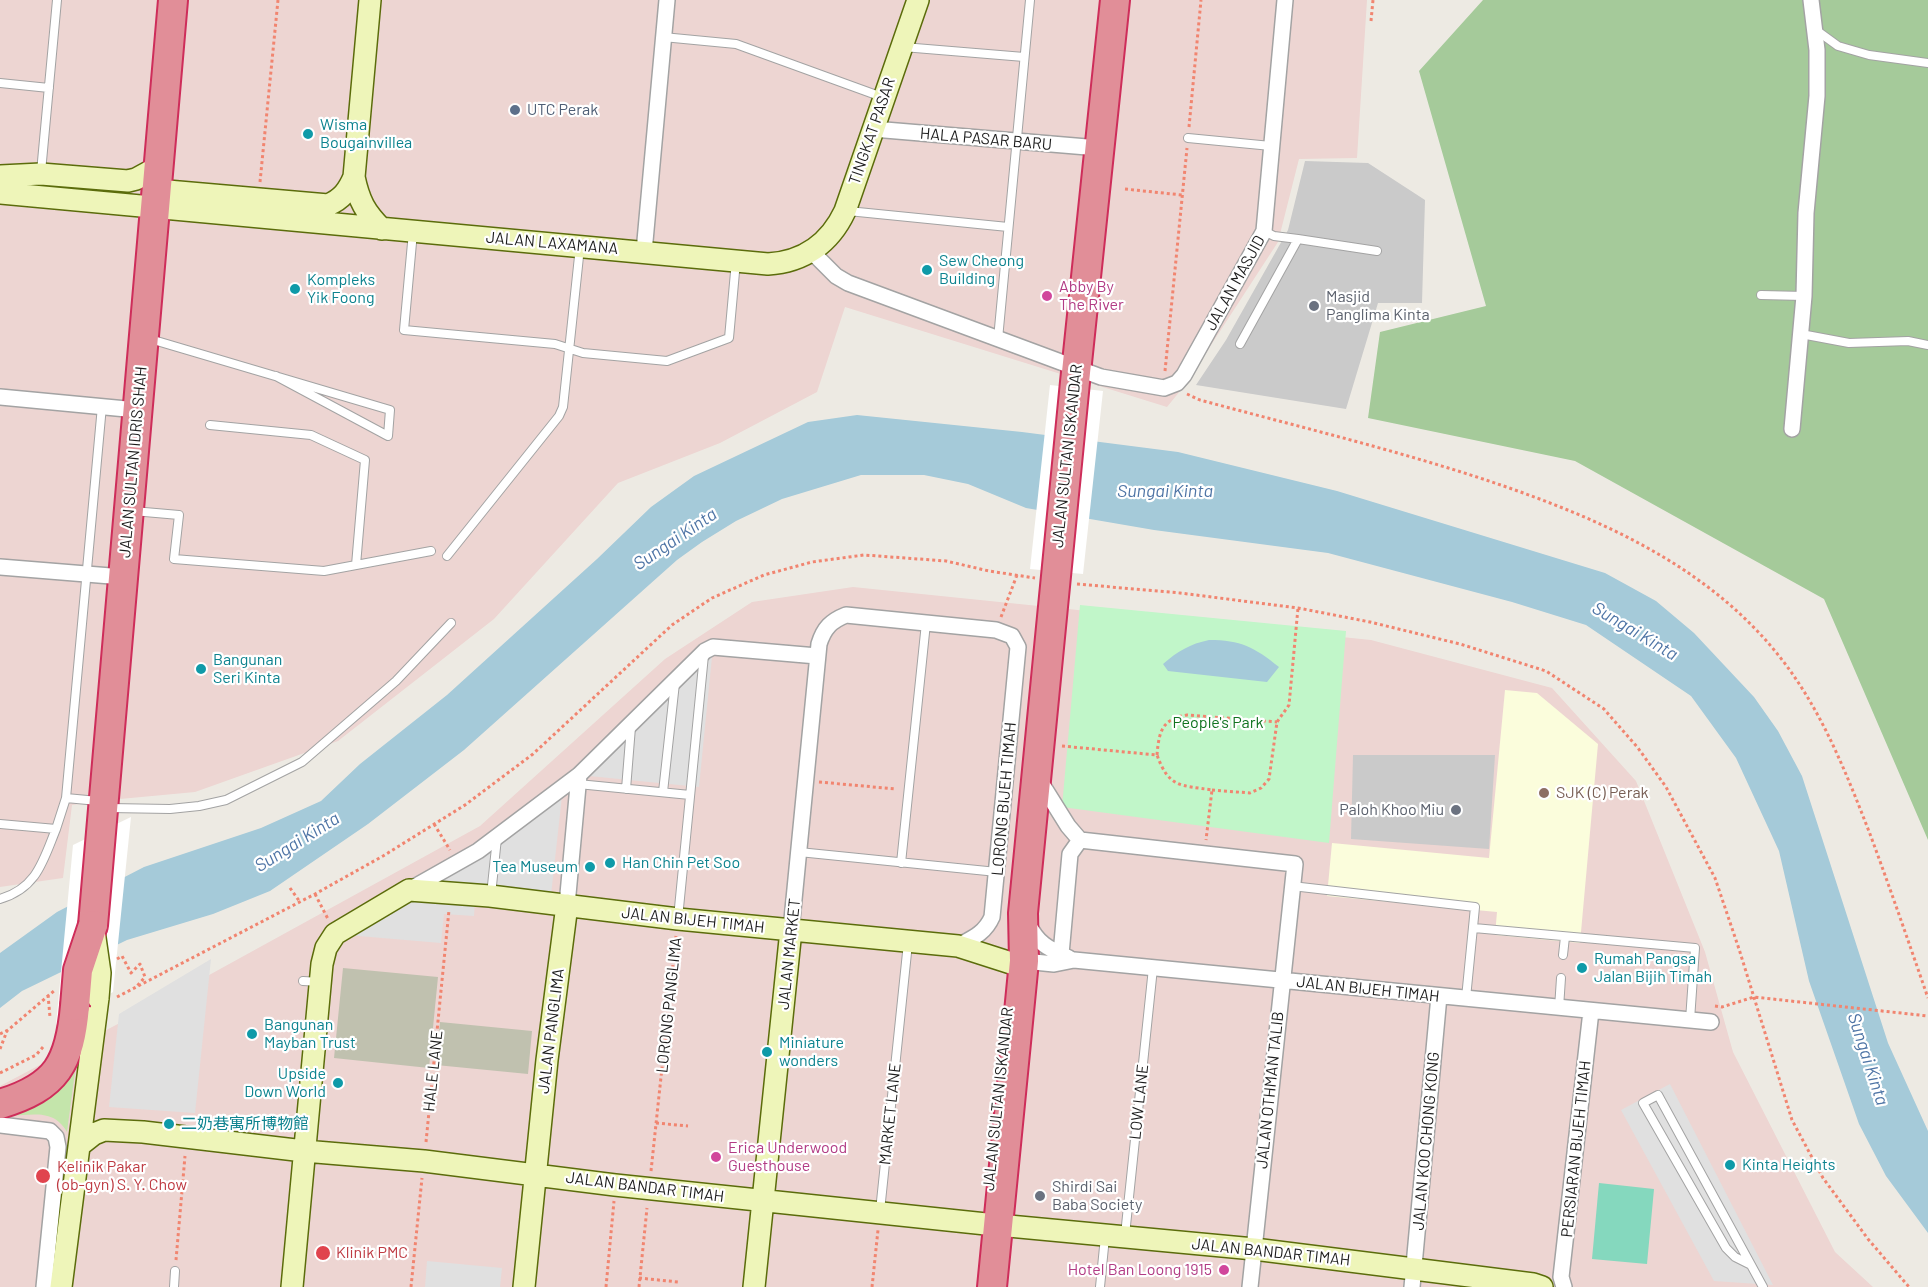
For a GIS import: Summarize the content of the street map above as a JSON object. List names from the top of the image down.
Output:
{
  "streets": {
    "highway": ["JALAN SULTAN ISKANDAR", "JALAN SULTAN IDRIS SHAH"],
    "street": [
      "TINGKAT PASAR",
      "HALA PASAR BARU",
      "JALAN LAXAMANA",
      "JALAN MASJID",
      "LORONG BIJEH TIMAH",
      "JALAN BIJEH TIMAH",
      "JALAN MARKET",
      "JALAN PANGLIMA",
      "JALAN OTHMAN TALIB",
      "JALAN KOO CHONG KONG",
      "PERSIARAN BIJEH TIMAH",
      "JALAN BANDAR TIMAH"
    ],
    "lane": ["LORONG PANGLIMA", "LOW LANE", "MARKET LANE"],
    "path": ["HALE LANE"]
  },
  "crossings": [
    ["TINGKAT PASAR", "HALA PASAR BARU"],
    ["TINGKAT PASAR", "JALAN LAXAMANA"],
    ["HALA PASAR BARU", "JALAN SULTAN ISKANDAR"],
    ["JALAN LAXAMANA", "JALAN SULTAN IDRIS SHAH"],
    ["JALAN SULTAN ISKANDAR", "JALAN BIJEH TIMAH"],
    ["JALAN SULTAN ISKANDAR", "JALAN BANDAR TIMAH"],
    ["JALAN SULTAN IDRIS SHAH", "JALAN BANDAR TIMAH"],
    ["LORONG BIJEH TIMAH", "JALAN BIJEH TIMAH"],
    ["LORONG BIJEH TIMAH", "JALAN MARKET"],
    ["JALAN BIJEH TIMAH", "JALAN MARKET"],
    ["JALAN BIJEH TIMAH", "LORONG PANGLIMA"],
    ["JALAN BIJEH TIMAH", "JALAN PANGLIMA"],
    ["JALAN BIJEH TIMAH", "HALE LANE"],
    ["JALAN BIJEH TIMAH", "JALAN OTHMAN TALIB"],
    ["JALAN BIJEH TIMAH", "LOW LANE"],
    ["JALAN BIJEH TIMAH", "MARKET LANE"],
    ["JALAN BIJEH TIMAH", "JALAN KOO CHONG KONG"],
    ["JALAN BIJEH TIMAH", "PERSIARAN BIJEH TIMAH"],
    ["JALAN MARKET", "JALAN BANDAR TIMAH"],
    ["LORONG PANGLIMA", "JALAN BANDAR TIMAH"],
    ["JALAN PANGLIMA", "JALAN BANDAR TIMAH"],
    ["HALE LANE", "JALAN BANDAR TIMAH"],
    ["JALAN OTHMAN TALIB", "JALAN BANDAR TIMAH"],
    ["LOW LANE", "JALAN BANDAR TIMAH"],
    ["MARKET LANE", "JALAN BANDAR TIMAH"],
    ["JALAN KOO CHONG KONG", "JALAN BANDAR TIMAH"]
  ],
  "water": ["Sungai Kinta"],
  "parks": ["People's Park"],
  "places": [
    "UTC Perak",
    "Wisma Bougainvillea",
    "Sew Cheong Building",
    "Kompleks Yik Foong",
    "Abby By The River",
    "Masjid Panglima Kinta",
    "Bangunan Seri Kinta",
    "SJK (C) Perak",
    "Paloh Khoo Miu",
    "Han Chin Pet Soo",
    "Tea Museum",
    "Rumah Pangsa Jalan Bijih Timah",
    "Bangunan Mayban Trust",
    "Miniature wonders",
    "Upside Down World",
    "二奶巷寓所博物館",
    "Erica Underwood Guesthouse",
    "Kinta Heights",
    "Kelinik Pakar (ob-gyn) S. Y. Chow",
    "Shirdi Sai Baba Society",
    "Klinik PMC",
    "Hotel Ban Loong 1915"
  ]
}
